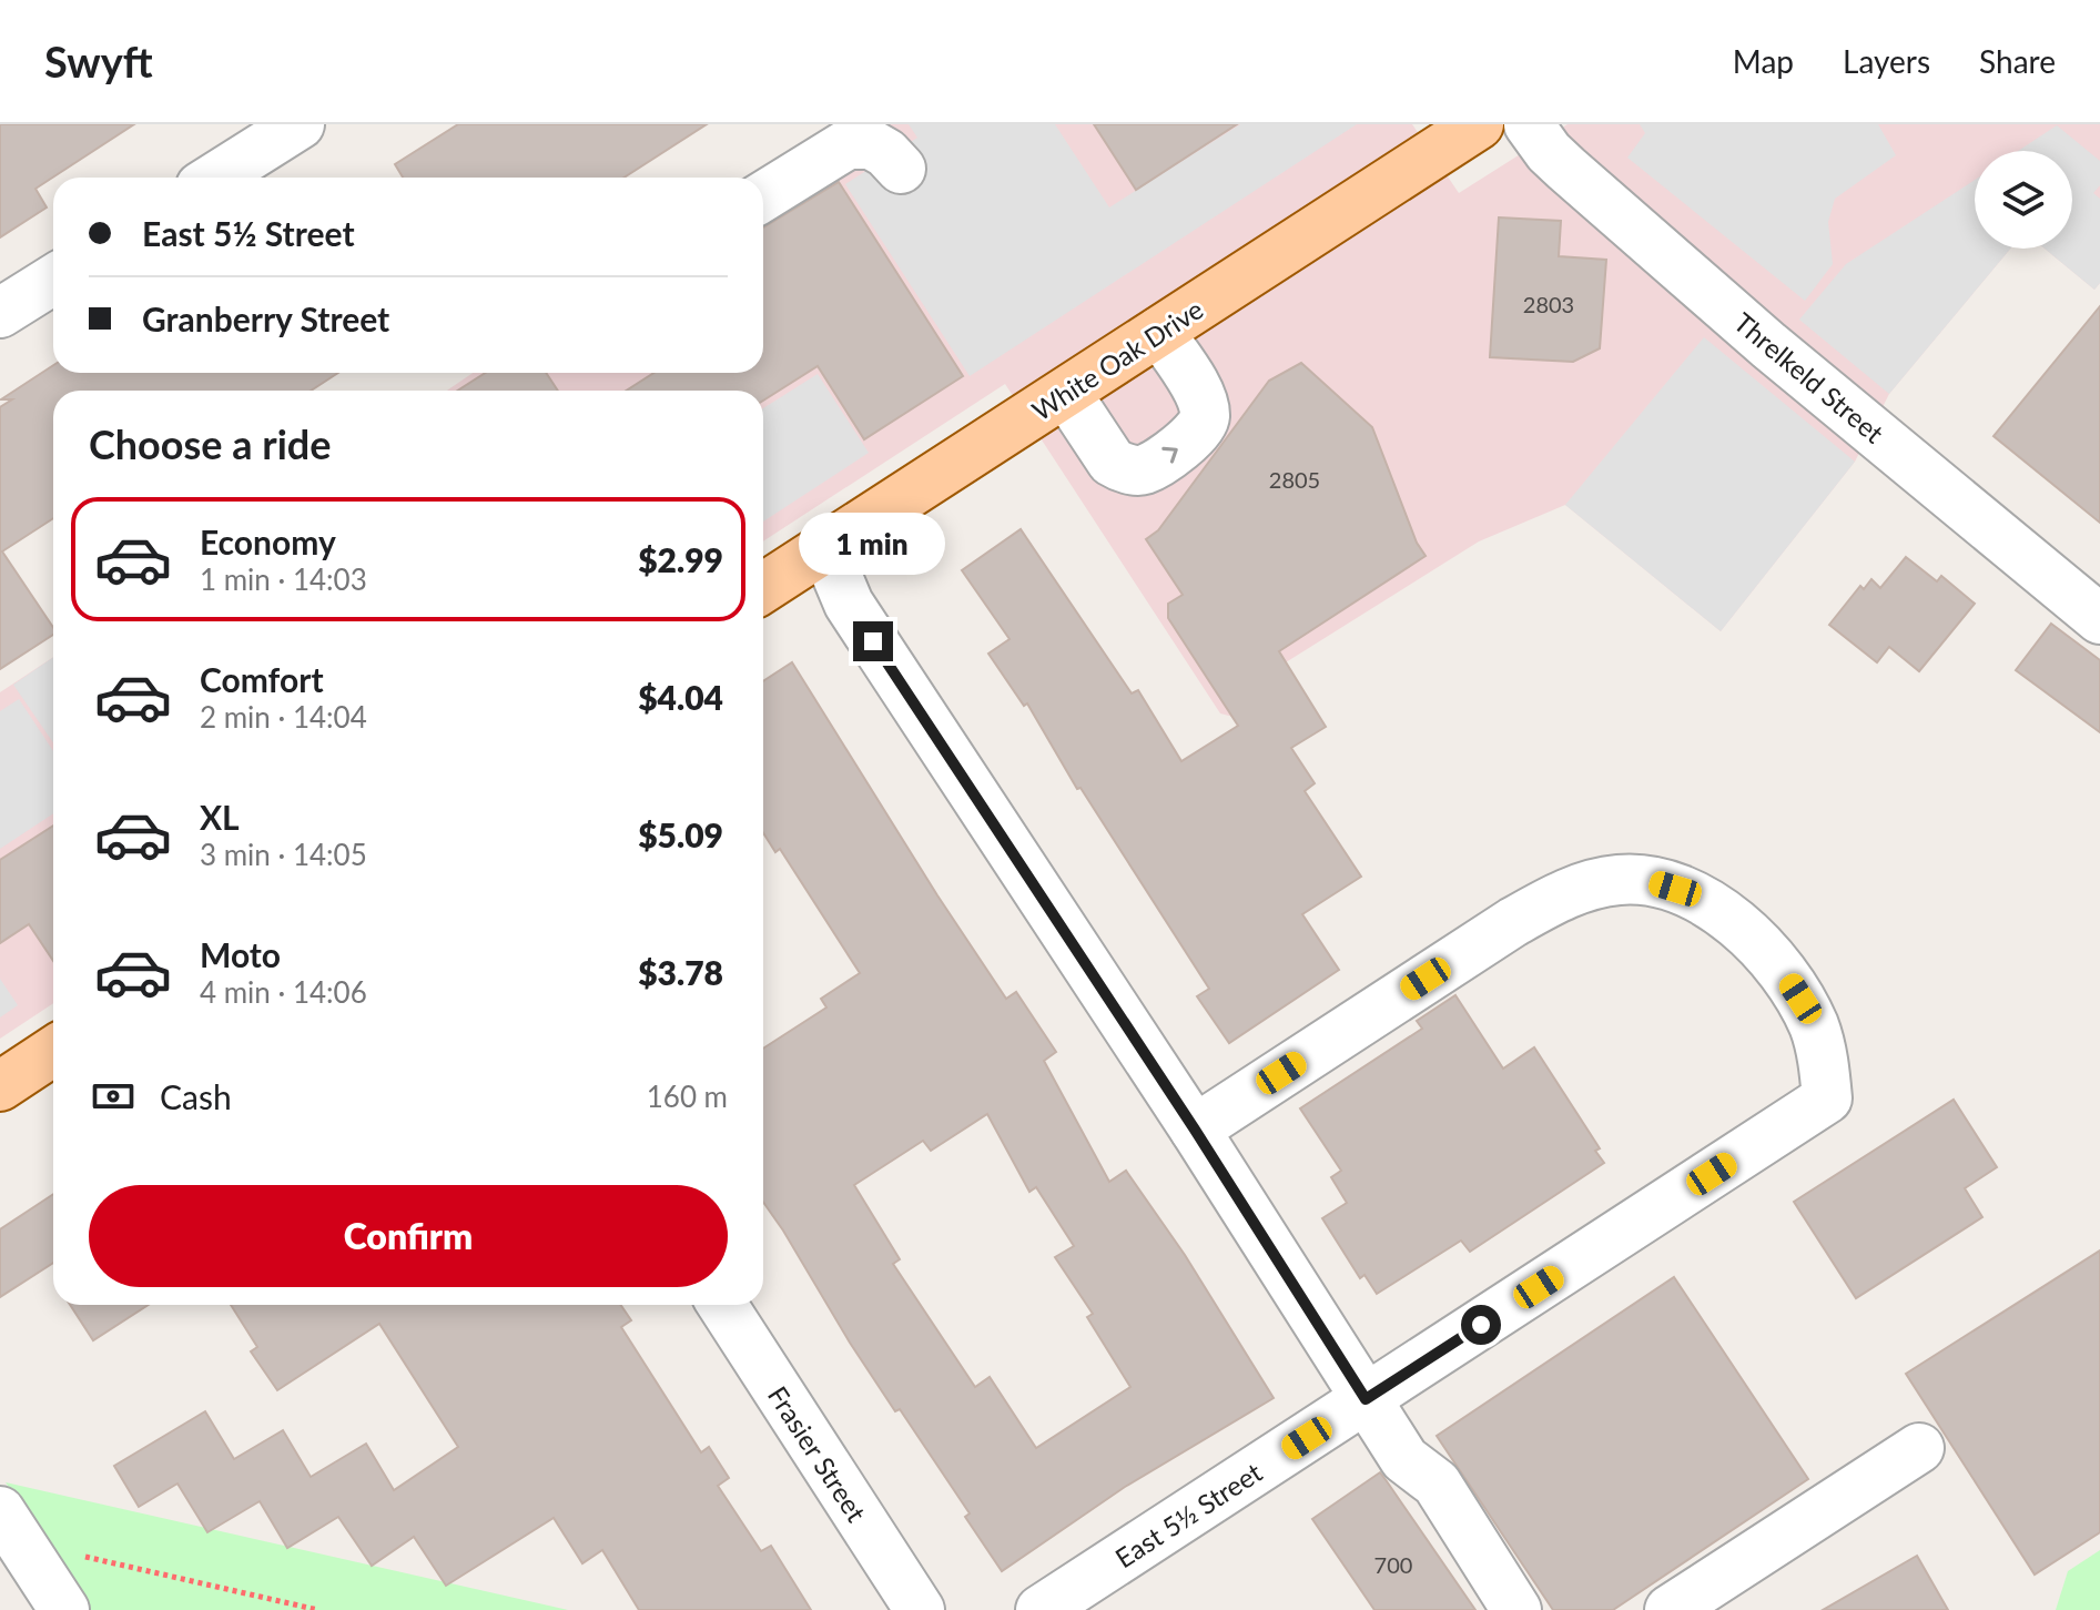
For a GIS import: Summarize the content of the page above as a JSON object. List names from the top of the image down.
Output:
{
  "streets": {
    "main road": ["White Oak Drive"],
    "street": ["Threlkeld Street", "Frasier Street", "East 5½ Street"]
  },
  "house_numbers": ["2803", "2805", "700"],
  "page": {
    "header": "Swyft",
    "nav": ["Map", "Layers", "Share"],
    "banner": ["East 5½ Street", "Granberry Street"],
    "heading": "Choose a ride",
    "list": [
      {
        "name": "Economy",
        "note": "1 min · 14:03",
        "value": "$2.99"
      },
      {
        "name": "Comfort",
        "note": "2 min · 14:04",
        "value": "$4.04"
      },
      {
        "name": "XL",
        "note": "3 min · 14:05",
        "value": "$5.09"
      },
      {
        "name": "Moto",
        "note": "4 min · 14:06",
        "value": "$3.78"
      }
    ],
    "bubble": "1 min",
    "pay": ["Cash", "160 m"],
    "buttons": "Confirm"
  }
}
